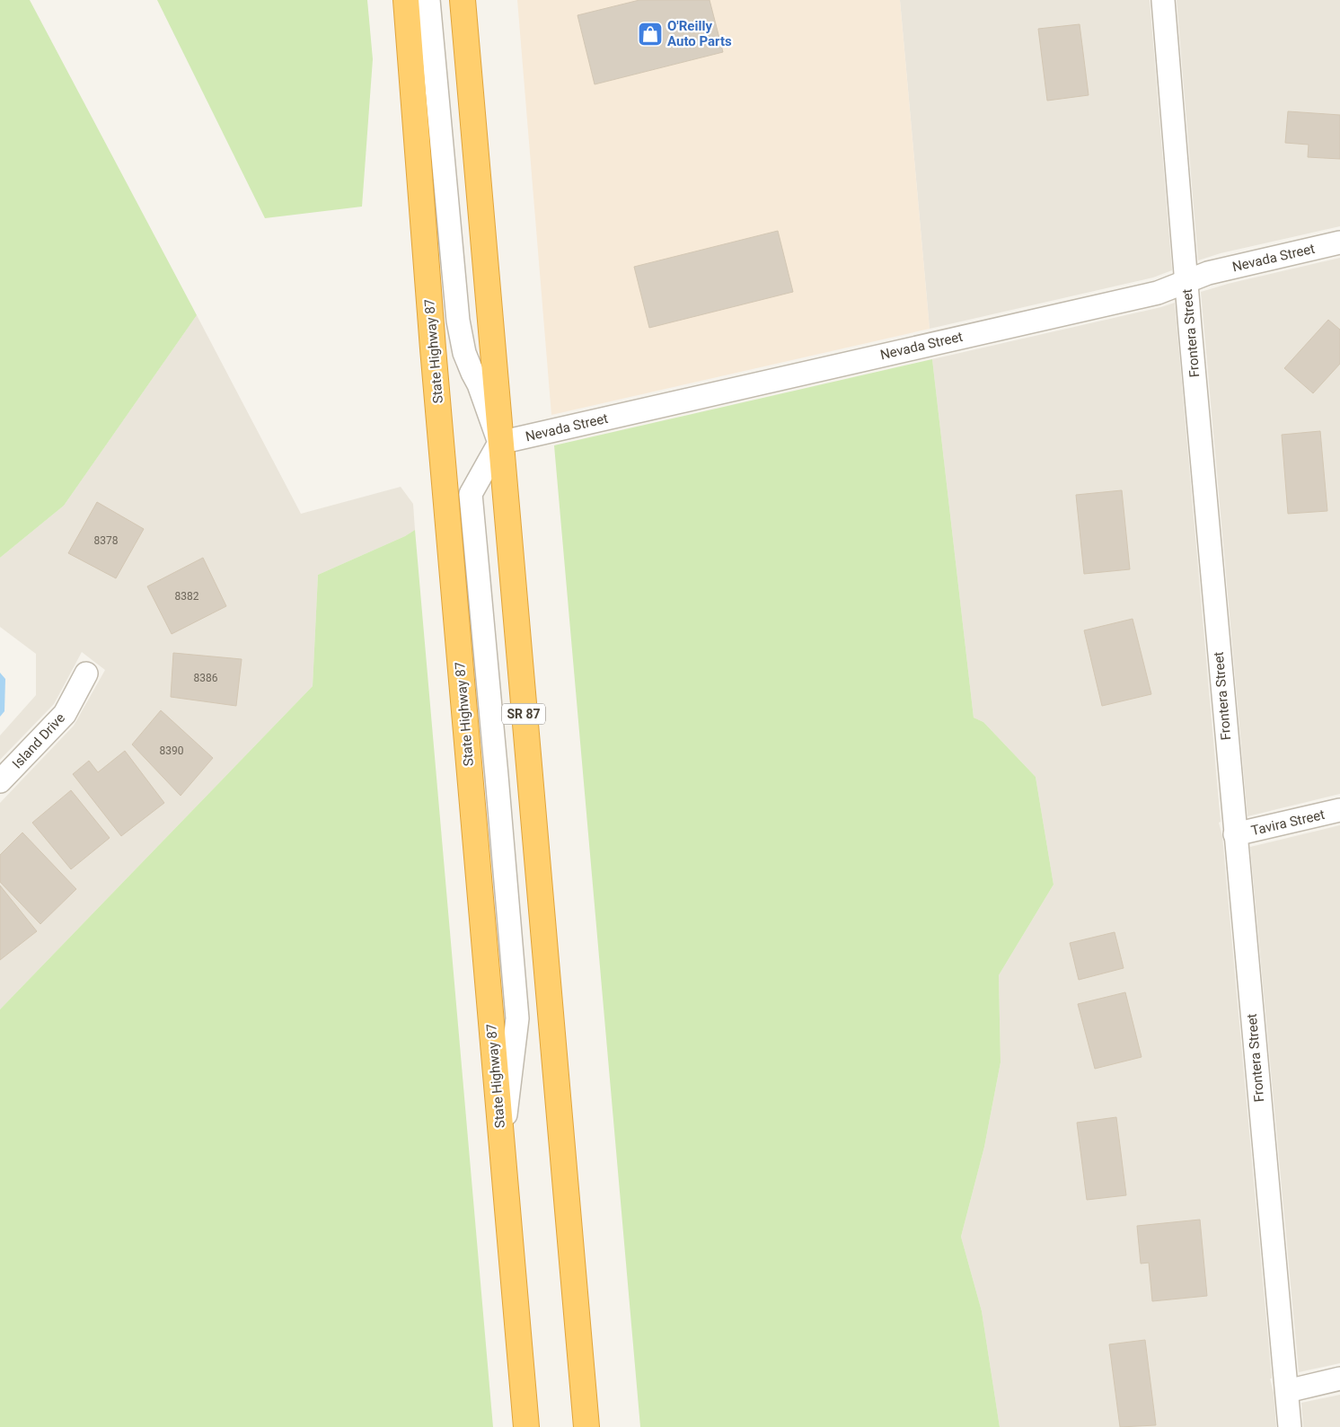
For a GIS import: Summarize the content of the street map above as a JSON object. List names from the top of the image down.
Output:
{
  "streets": {
    "highway": ["State Highway 87", "SR 87"],
    "street": [
      "Nevada Street",
      "Frontera Street",
      "Island Drive",
      "Tavira Street"
    ]
  },
  "crossings": [
    ["Nevada Street", "Frontera Street"],
    ["Nevada Street", "SR 87"],
    ["Frontera Street", "Tavira Street"]
  ],
  "places": {
    "shop": ["O'Reilly Auto Parts"]
  },
  "house_numbers": [
    "8378",
    "8382",
    "8386",
    "8390"
  ]
}
